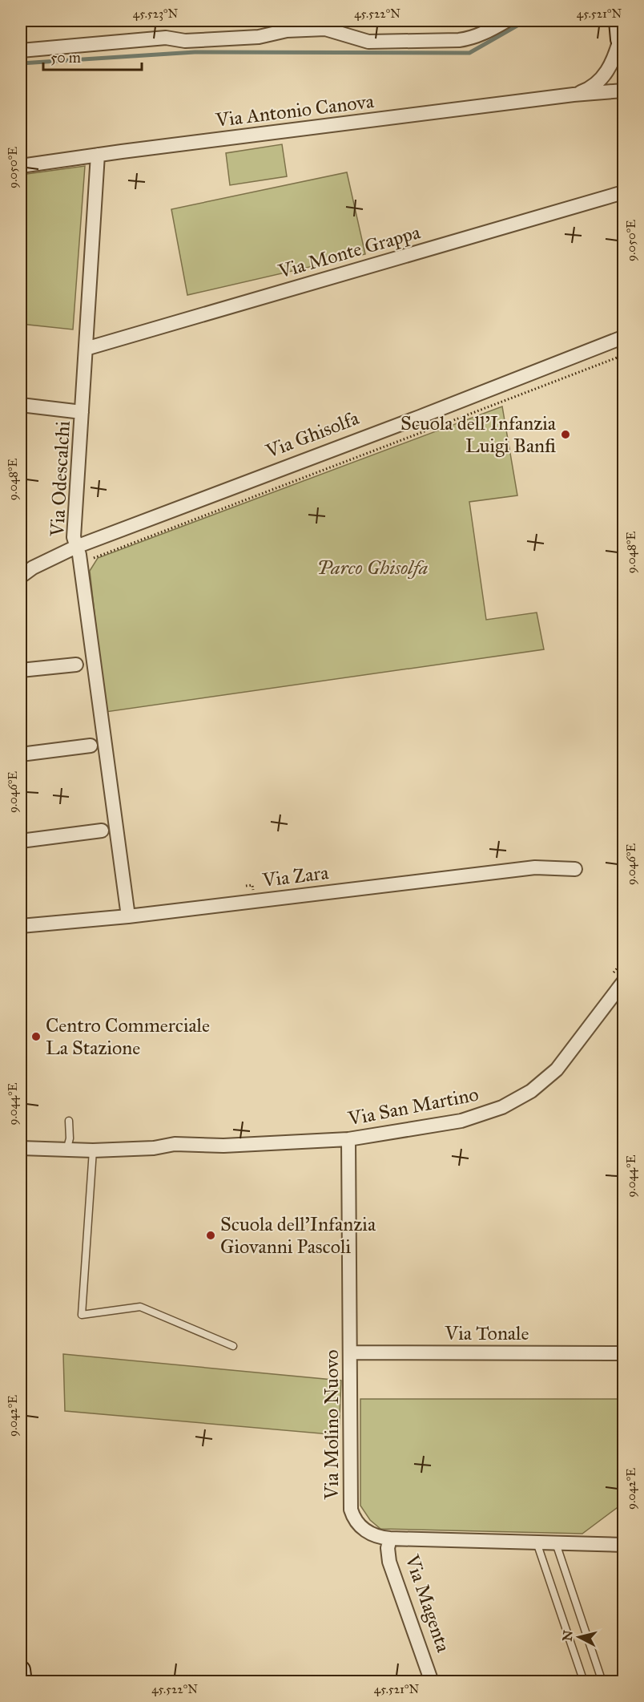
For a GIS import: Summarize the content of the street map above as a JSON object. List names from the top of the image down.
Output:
{
  "streets": {
    "street": [
      "Via Antonio Canova",
      "Via Monte Grappa",
      "Via Ghisolfa",
      "Via Odescalchi",
      "Via Zara",
      "Via San Martino",
      "Via Tonale",
      "Via Molino Nuovo",
      "Via Magenta"
    ]
  },
  "crossings": [
    ["Via Antonio Canova", "Via Odescalchi"],
    ["Via Monte Grappa", "Via Odescalchi"],
    ["Via Ghisolfa", "Via Odescalchi"],
    ["Via Odescalchi", "Via Zara"],
    ["Via San Martino", "Via Molino Nuovo"],
    ["Via Tonale", "Via Molino Nuovo"],
    ["Via Molino Nuovo", "Via Magenta"]
  ],
  "parks": ["Parco Ghisolfa"],
  "places": ["Scuola dell'Infanzia Luigi Banfi", "Centro Commerciale La Stazione", "Scuola dell'Infanzia Giovanni Pascoli"],
  "scale_bar": "50 m",
  "north": "left",
  "coordinates": [
    "45.523°N",
    "45.522°N",
    "45.521°N",
    "9.050°E",
    "9.048°E",
    "9.046°E",
    "9.044°E",
    "9.042°E"
  ]
}
